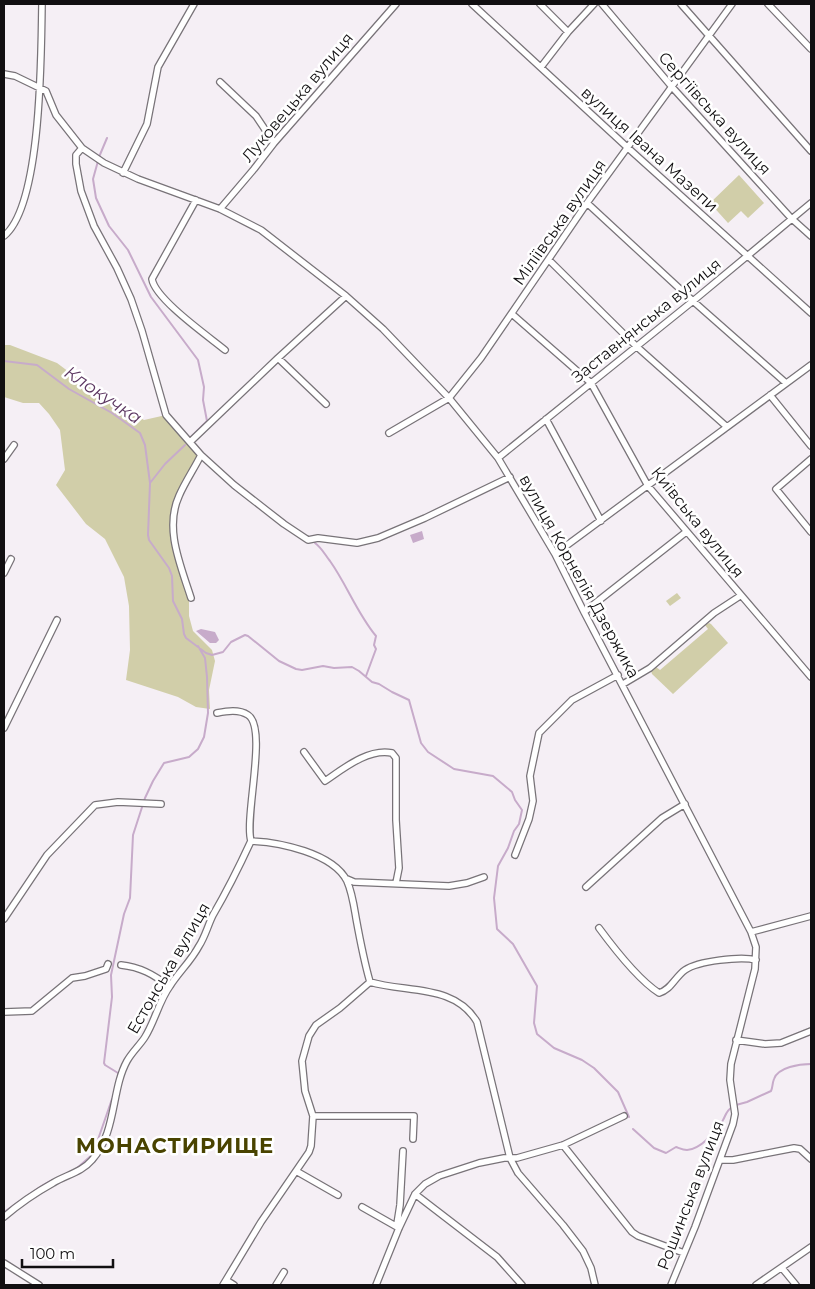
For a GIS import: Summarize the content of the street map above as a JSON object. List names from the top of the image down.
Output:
{
  "streets": {
    "street": [
      "Луковецька вулиця",
      "Сергіївська вулиця",
      "вулиця Івана Мазепи",
      "Міліївська вулиця",
      "Заставнянська вулиця",
      "Київська вулиця",
      "вулиця Корнелія Дзержика",
      "Естонська вулиця",
      "Рошинська вулиця"
    ]
  },
  "crossings": [
    ["Луковецька вулиця", "вулиця Корнелія Дзержика"],
    ["Сергіївська вулиця", "Міліївська вулиця"],
    ["Сергіївська вулиця", "Заставнянська вулиця"],
    ["вулиця Івана Мазепи", "Міліївська вулиця"],
    ["вулиця Івана Мазепи", "Заставнянська вулиця"],
    ["Міліївська вулиця", "Київська вулиця"],
    ["Міліївська вулиця", "вулиця Корнелія Дзержика"],
    ["Заставнянська вулиця", "Київська вулиця"],
    ["Заставнянська вулиця", "вулиця Корнелія Дзержика"],
    ["вулиця Корнелія Дзержика", "Рошинська вулиця"]
  ],
  "districts": ["МОНАСТИРИЩЕ"],
  "water": ["Клокучка"],
  "scale_bar": "100 m"
}
